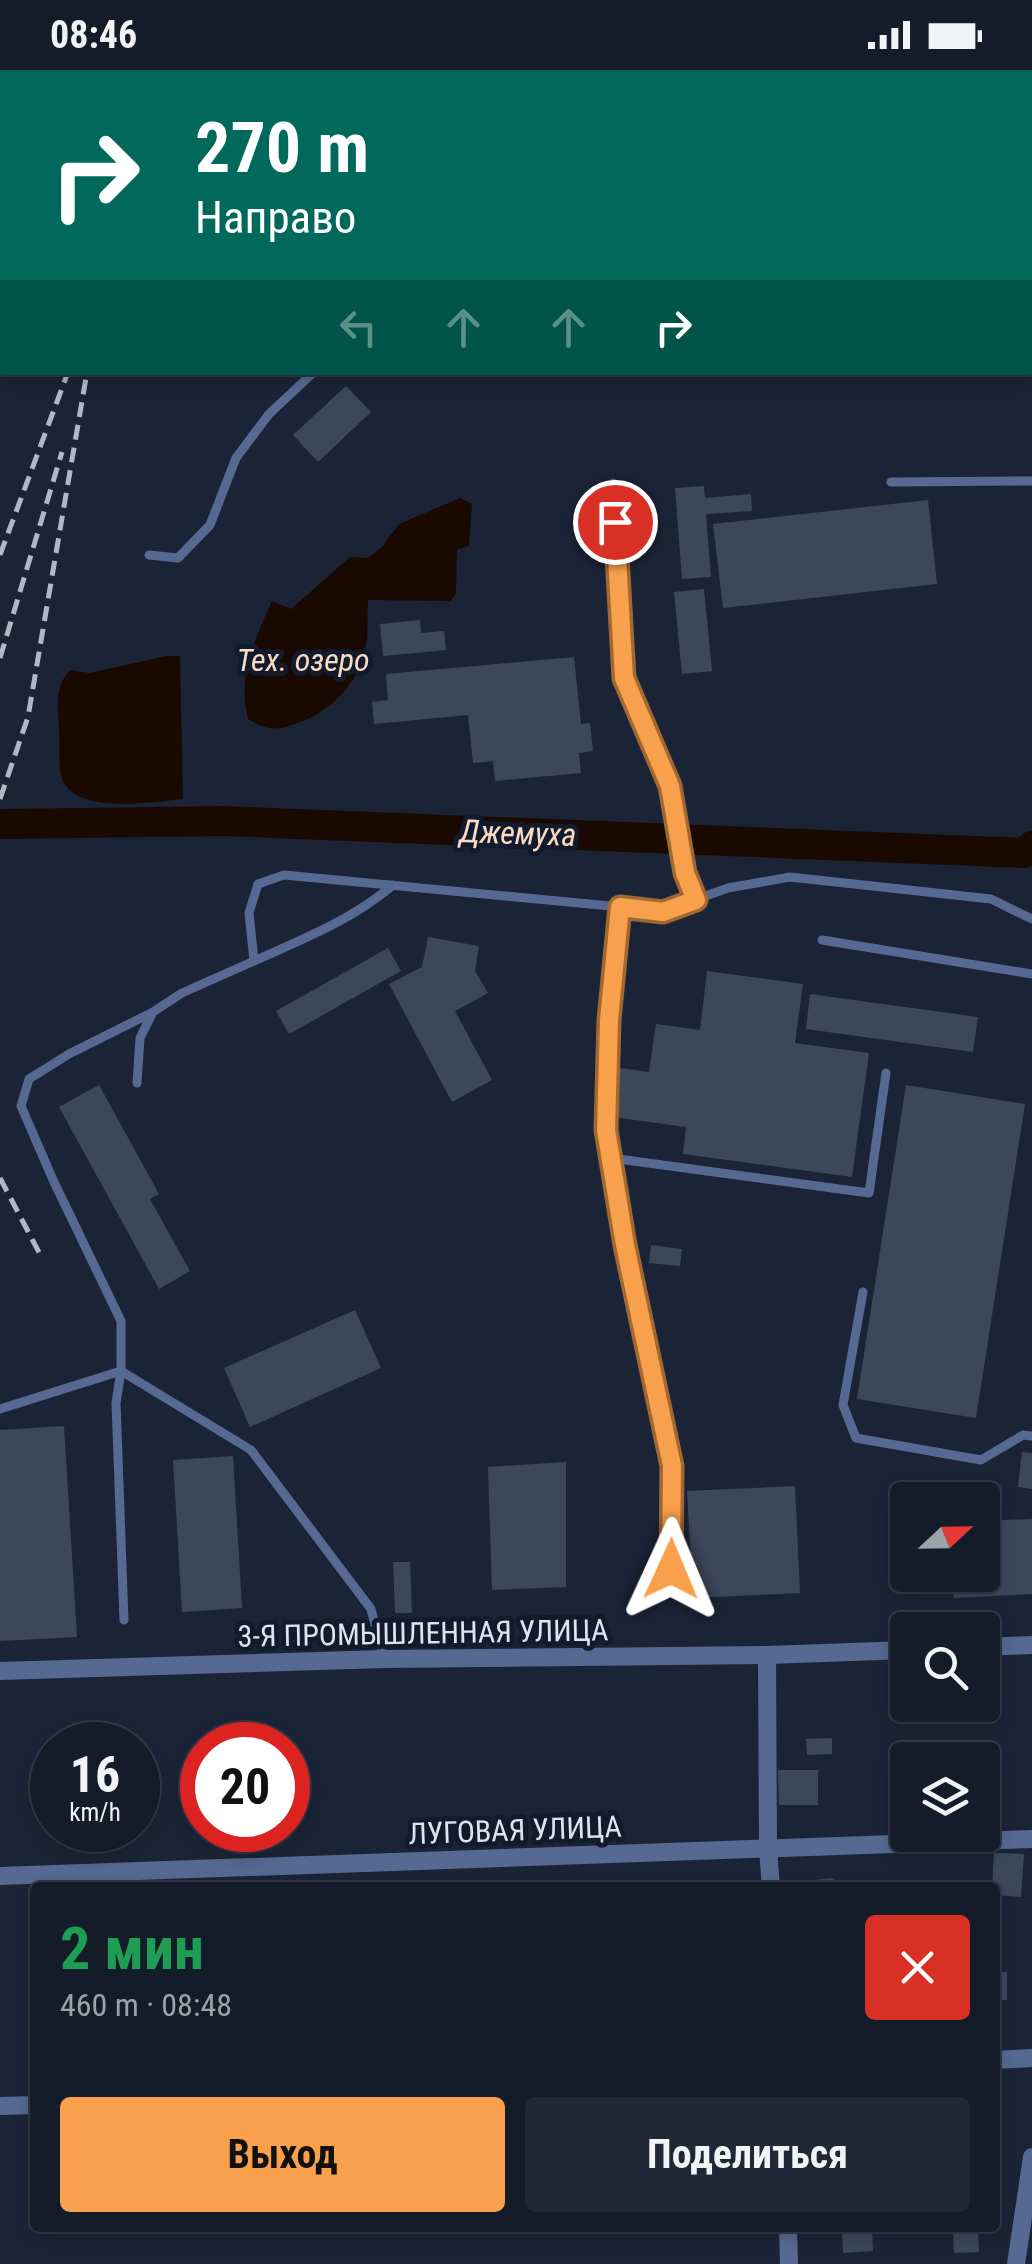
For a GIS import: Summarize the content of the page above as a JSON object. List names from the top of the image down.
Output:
{
  "streets": {
    "street": ["3-Я ПРОМЫШЛЕННАЯ УЛИЦА", "ЛУГОВАЯ УЛИЦА"]
  },
  "water": ["Тех. озеро", "Джемуха"],
  "north": "right",
  "page": {
    "status": "08:46",
    "turn": ["270 m", "Направо"],
    "speed": "16 km/h",
    "limit": "20",
    "heading": ["2 мин", "460 m · 08:48"],
    "buttons": ["Выход", "Поделиться"]
  }
}
